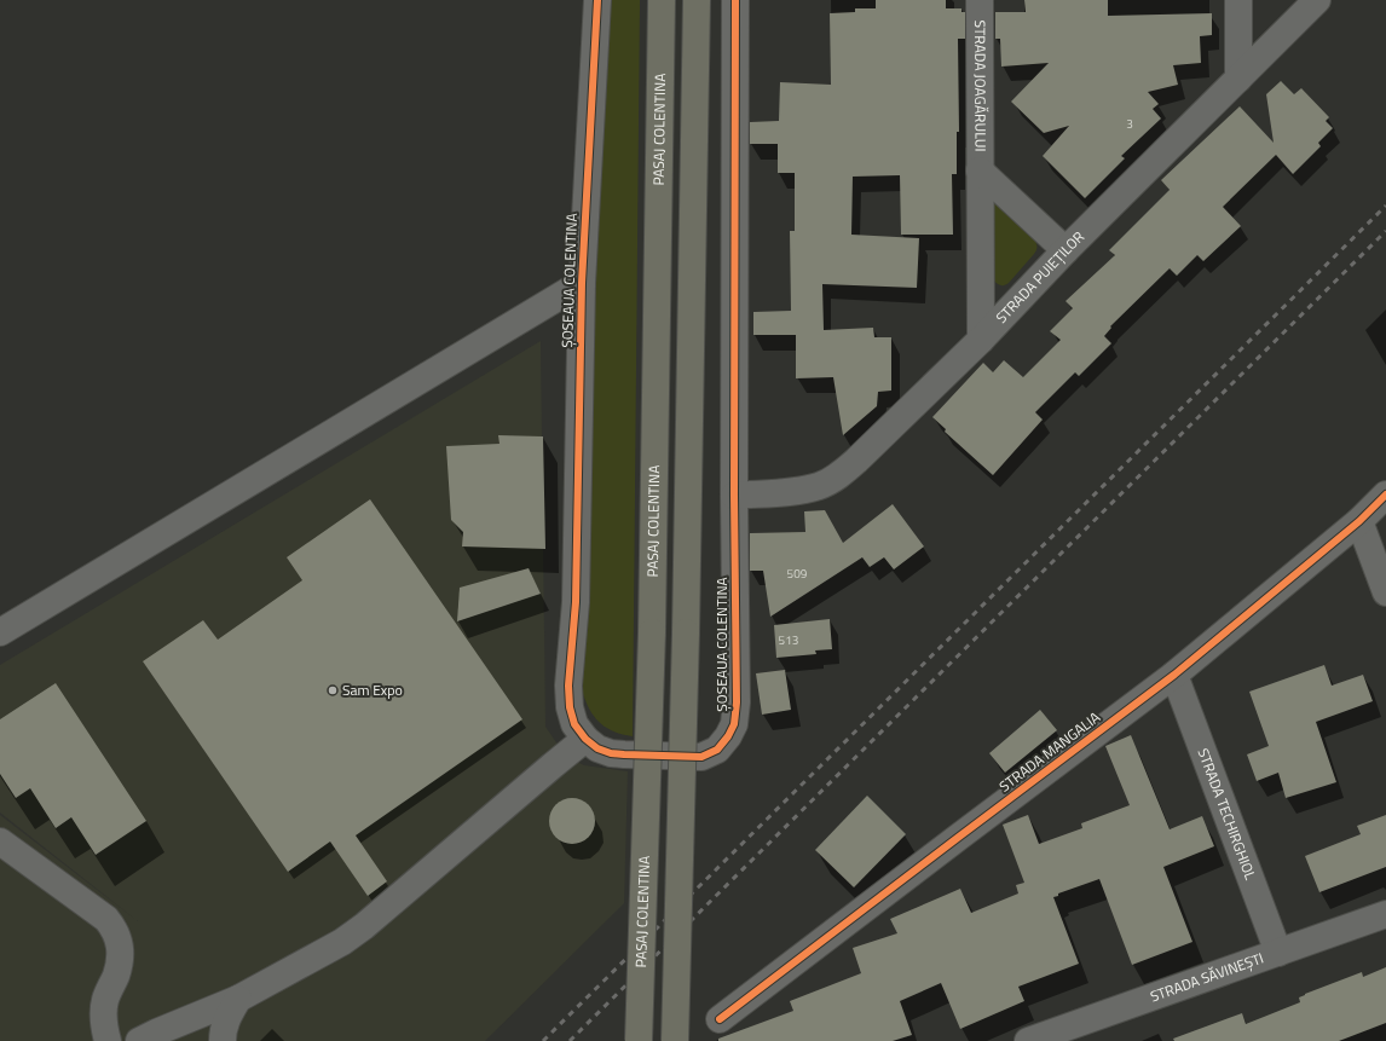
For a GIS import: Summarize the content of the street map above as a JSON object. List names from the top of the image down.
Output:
{
  "streets": {
    "highway": ["PASAJ COLENTINA"],
    "street": [
      "STRADA JOAGĂRULUI",
      "STRADA PUIEȚILOR",
      "ȘOSEAUA COLENTINA",
      "STRADA MANGALIA",
      "STRADA TECHIRGHIOL",
      "STRADA SĂVINEȘTI"
    ]
  },
  "crossings": [
    ["STRADA JOAGĂRULUI", "STRADA PUIEȚILOR"],
    ["STRADA PUIEȚILOR", "ȘOSEAUA COLENTINA"],
    ["STRADA MANGALIA", "STRADA TECHIRGHIOL"],
    ["STRADA TECHIRGHIOL", "STRADA SĂVINEȘTI"]
  ],
  "places": ["Sam Expo"],
  "house_numbers": ["3", "509", "513"]
}
